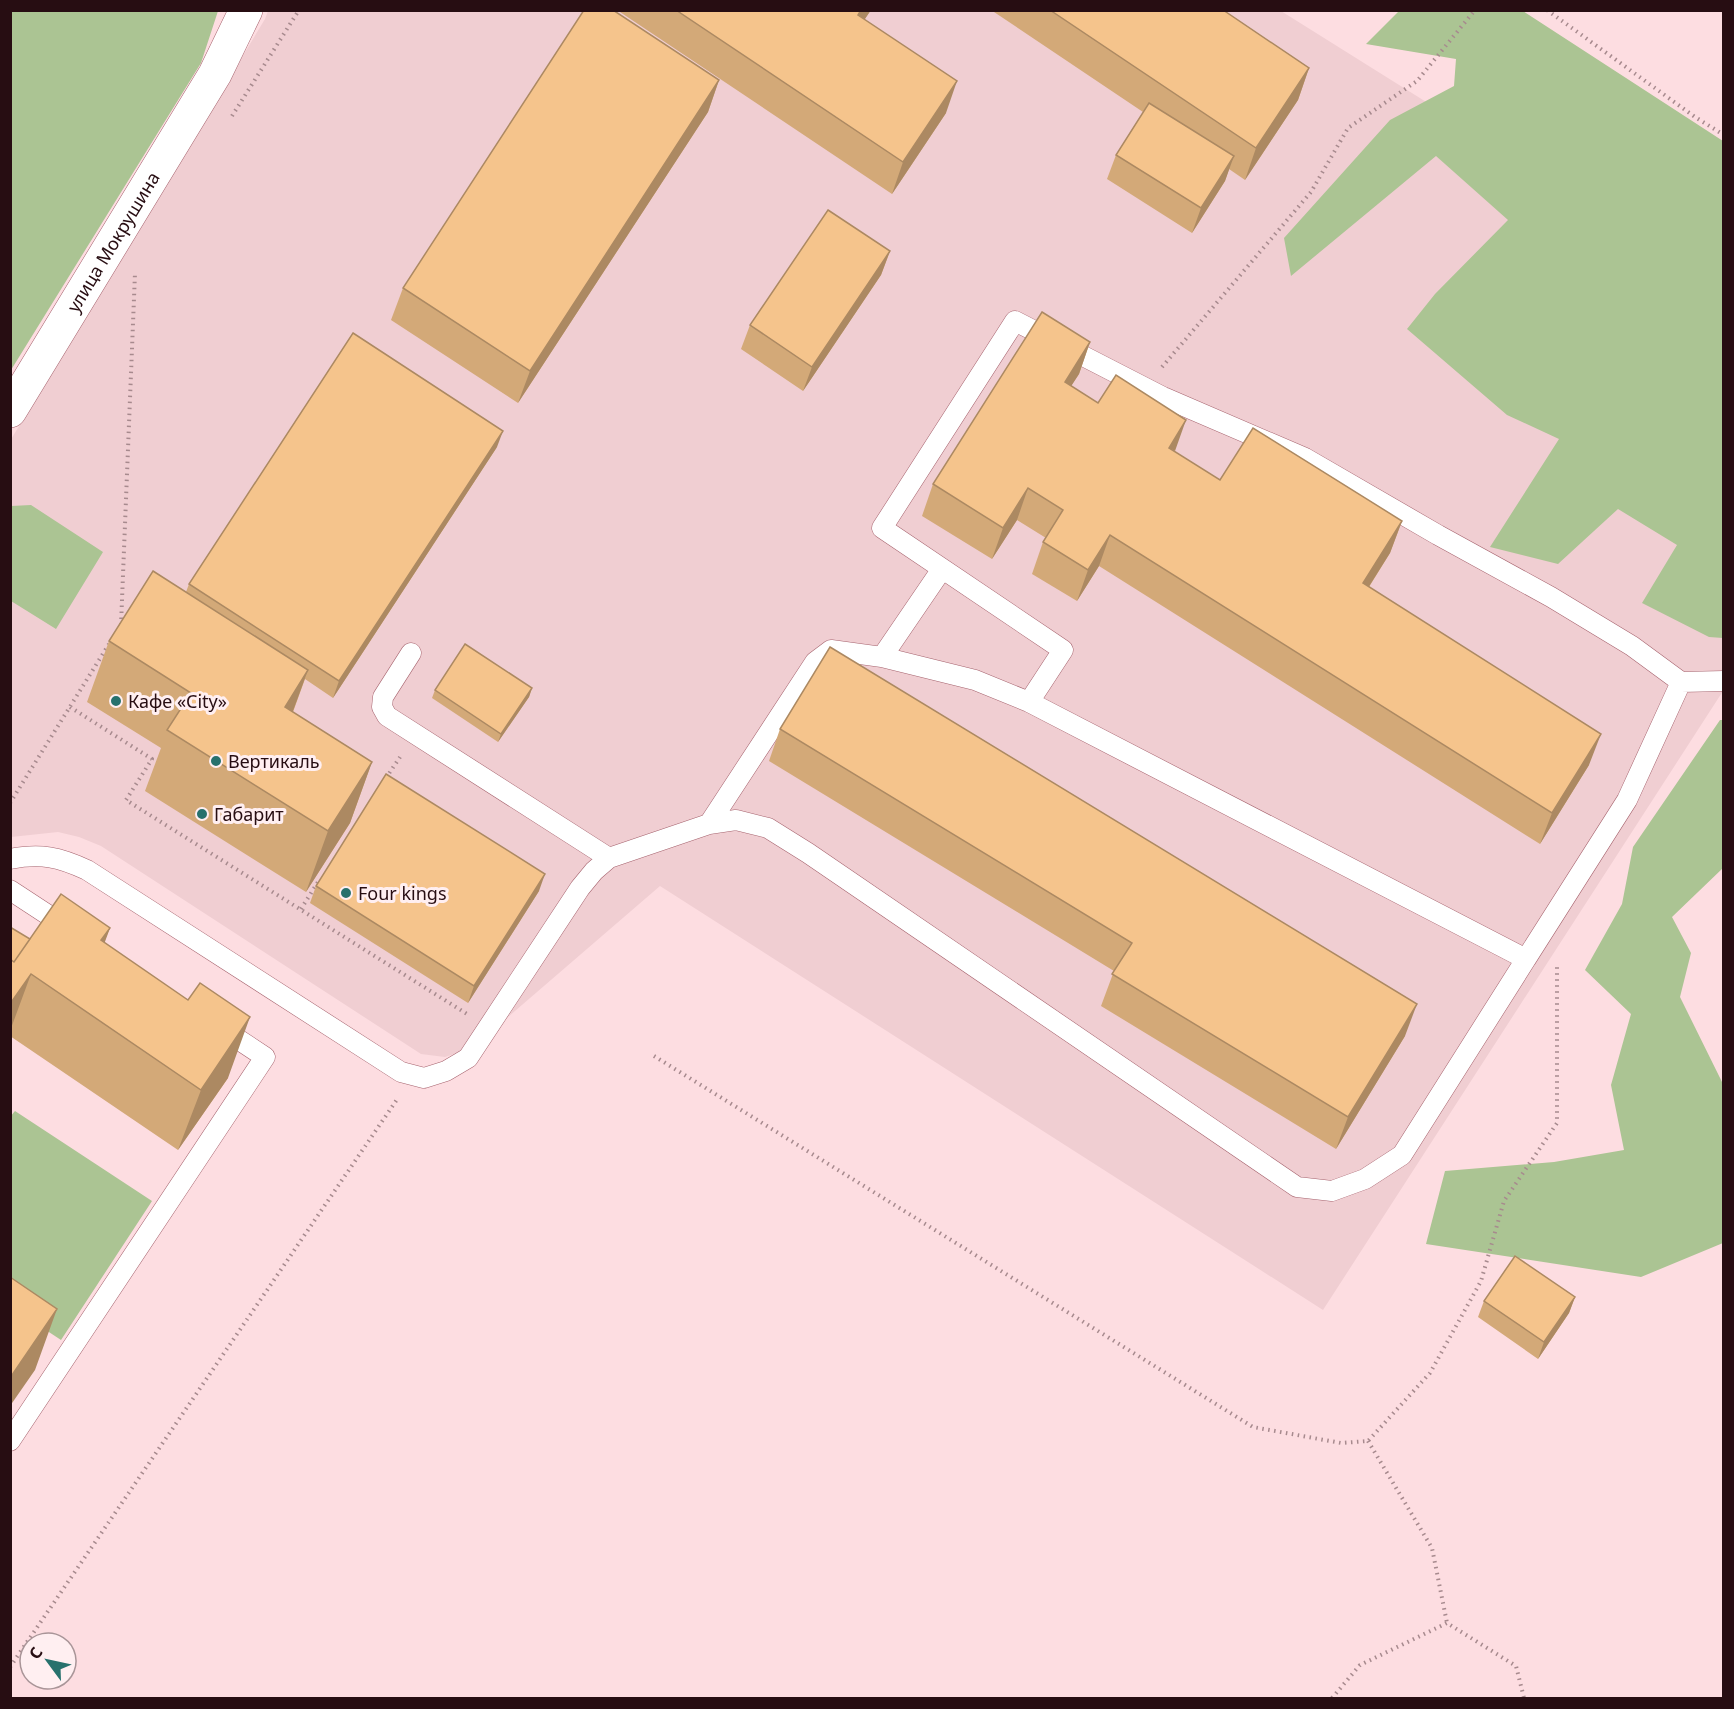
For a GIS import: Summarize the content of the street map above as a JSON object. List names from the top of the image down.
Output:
{
  "streets": {
    "street": ["улица Мокрушина"]
  },
  "places": [
    "Кафе «City»",
    "Вертикаль",
    "Габарит",
    "Four kings"
  ],
  "north": "top left"
}
